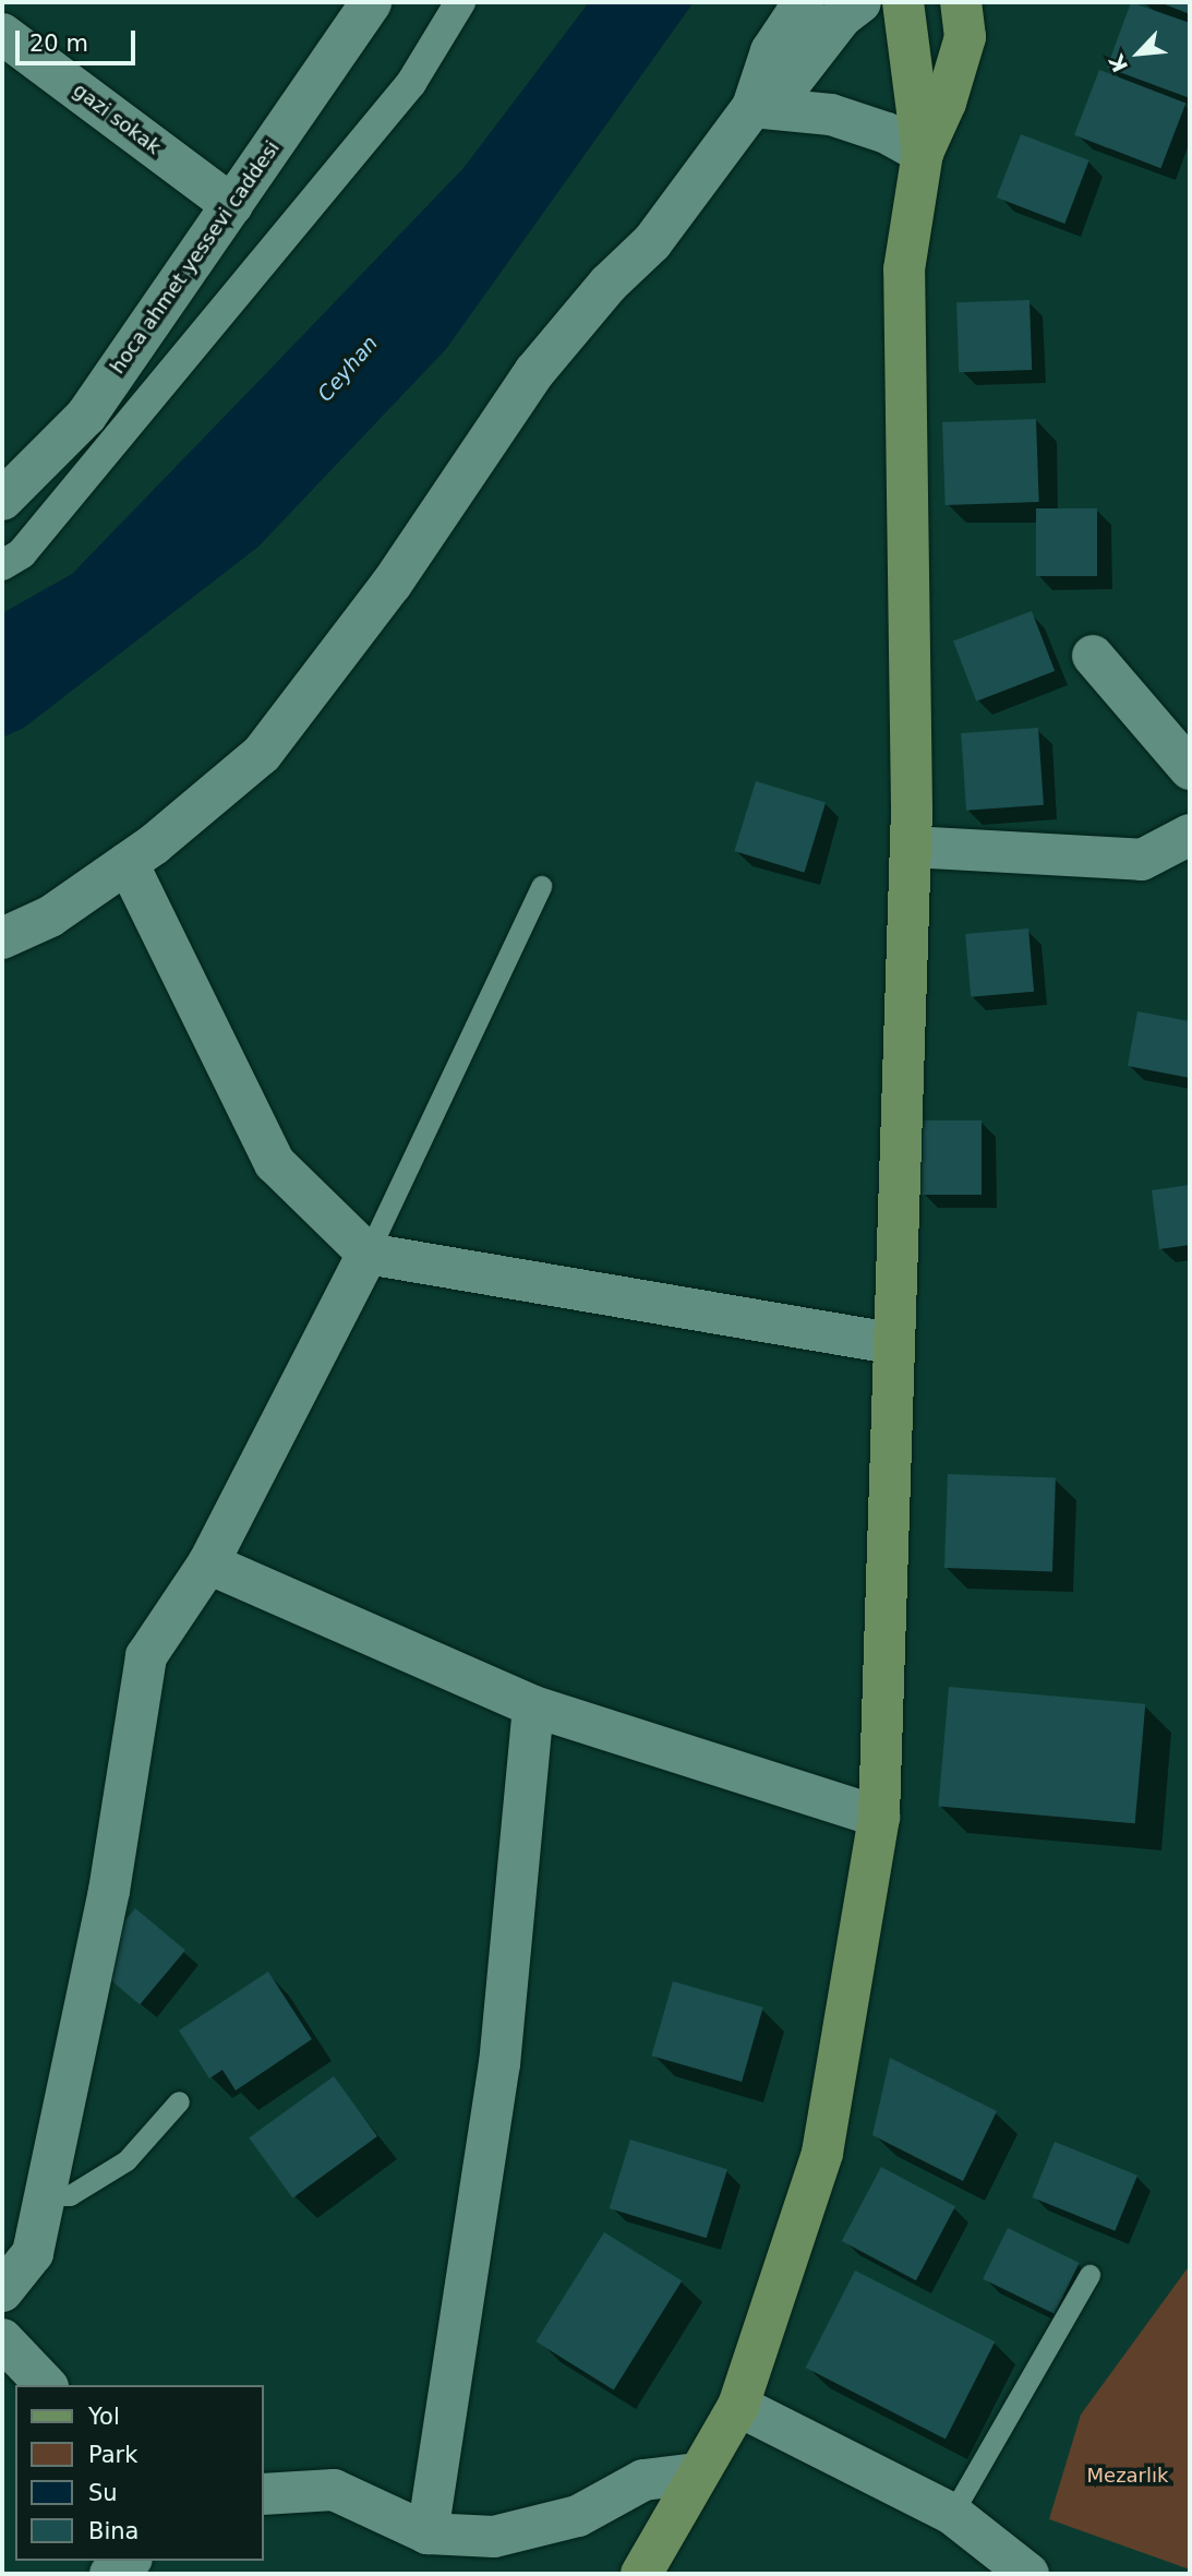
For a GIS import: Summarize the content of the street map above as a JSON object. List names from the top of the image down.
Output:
{
  "streets": {
    "street": ["gazi sokak", "hoca ahmet yessevi caddesi"]
  },
  "crossings": [
    ["gazi sokak", "hoca ahmet yessevi caddesi"]
  ],
  "water": ["Ceyhan"],
  "parks": ["Mezarlık"],
  "legend": [
    "Yol",
    "Park",
    "Su",
    "Bina"
  ],
  "scale_bar": "20 m",
  "north": "bottom left"
}
